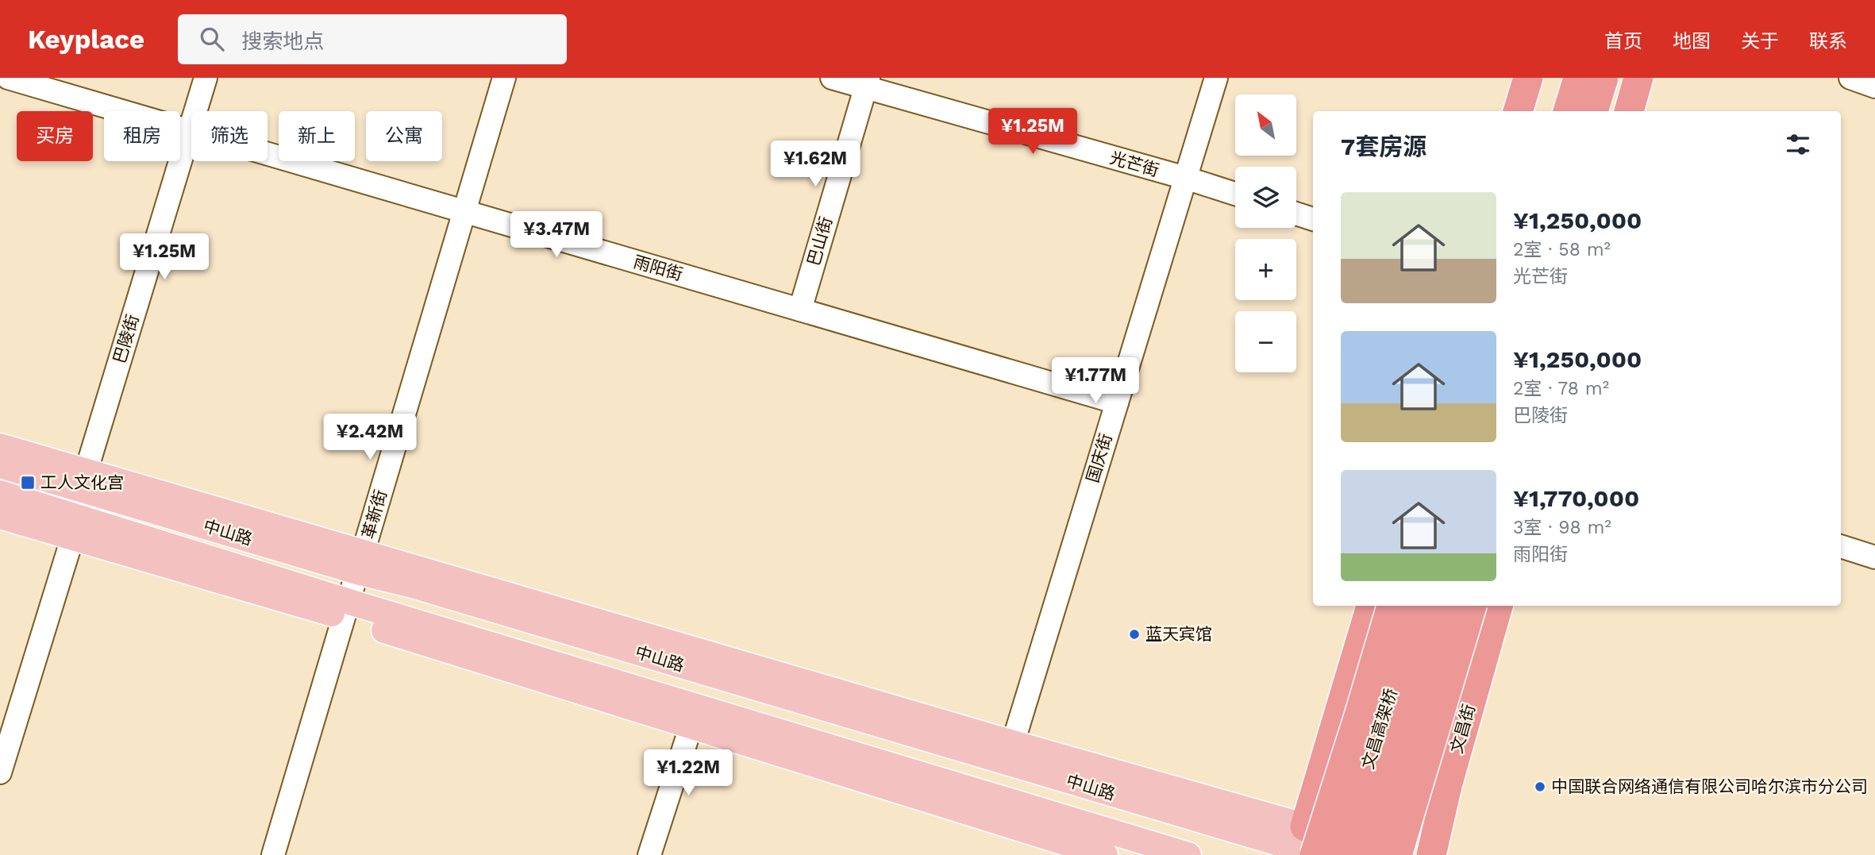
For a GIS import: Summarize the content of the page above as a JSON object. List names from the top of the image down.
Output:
{
  "streets": {
    "highway": ["文昌高架桥", "文昌街"],
    "main road": ["中山路"],
    "street": [
      "光芒街",
      "巴山街",
      "雨阳街",
      "巴陵街",
      "国庆街",
      "革新街"
    ]
  },
  "crossings": [
    ["光芒街", "巴山街"],
    ["光芒街", "国庆街"],
    ["巴山街", "雨阳街"],
    ["雨阳街", "巴陵街"],
    ["雨阳街", "国庆街"],
    ["雨阳街", "革新街"],
    ["革新街", "中山路"],
    ["中山路", "文昌高架桥"]
  ],
  "places": {
    "transit": ["工人文化宫"],
    "other": ["蓝天宾馆", "中国联合网络通信有限公司哈尔滨市分公司"]
  },
  "north": "top left",
  "page": {
    "header": "Keyplace",
    "search": "搜索地点",
    "nav": [
      "首页",
      "地图",
      "关于",
      "联系"
    ],
    "map_buttons": ["+", "−"],
    "price": [
      "¥1.25M",
      "¥1.62M",
      "¥3.47M",
      "¥1.25M",
      "¥1.77M",
      "¥2.42M",
      "¥1.22M"
    ],
    "chip": [
      "买房",
      "租房",
      "筛选",
      "新上",
      "公寓"
    ],
    "heading": "7套房源",
    "list": [
      {
        "name": "¥1,250,000",
        "note": "2室 · 58 m² · 光芒街"
      },
      {
        "name": "¥1,250,000",
        "note": "2室 · 78 m² · 巴陵街"
      },
      {
        "name": "¥1,770,000",
        "note": "3室 · 98 m² · 雨阳街"
      }
    ]
  }
}
